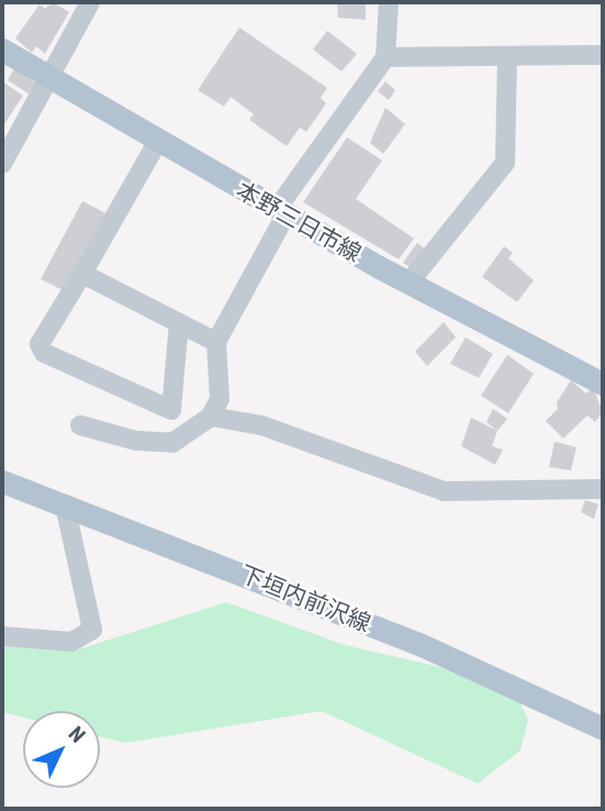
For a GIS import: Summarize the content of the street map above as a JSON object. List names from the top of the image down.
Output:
{
  "streets": {
    "main road": ["本野三日市線", "下垣内前沢線"]
  },
  "north": "top right"
}
